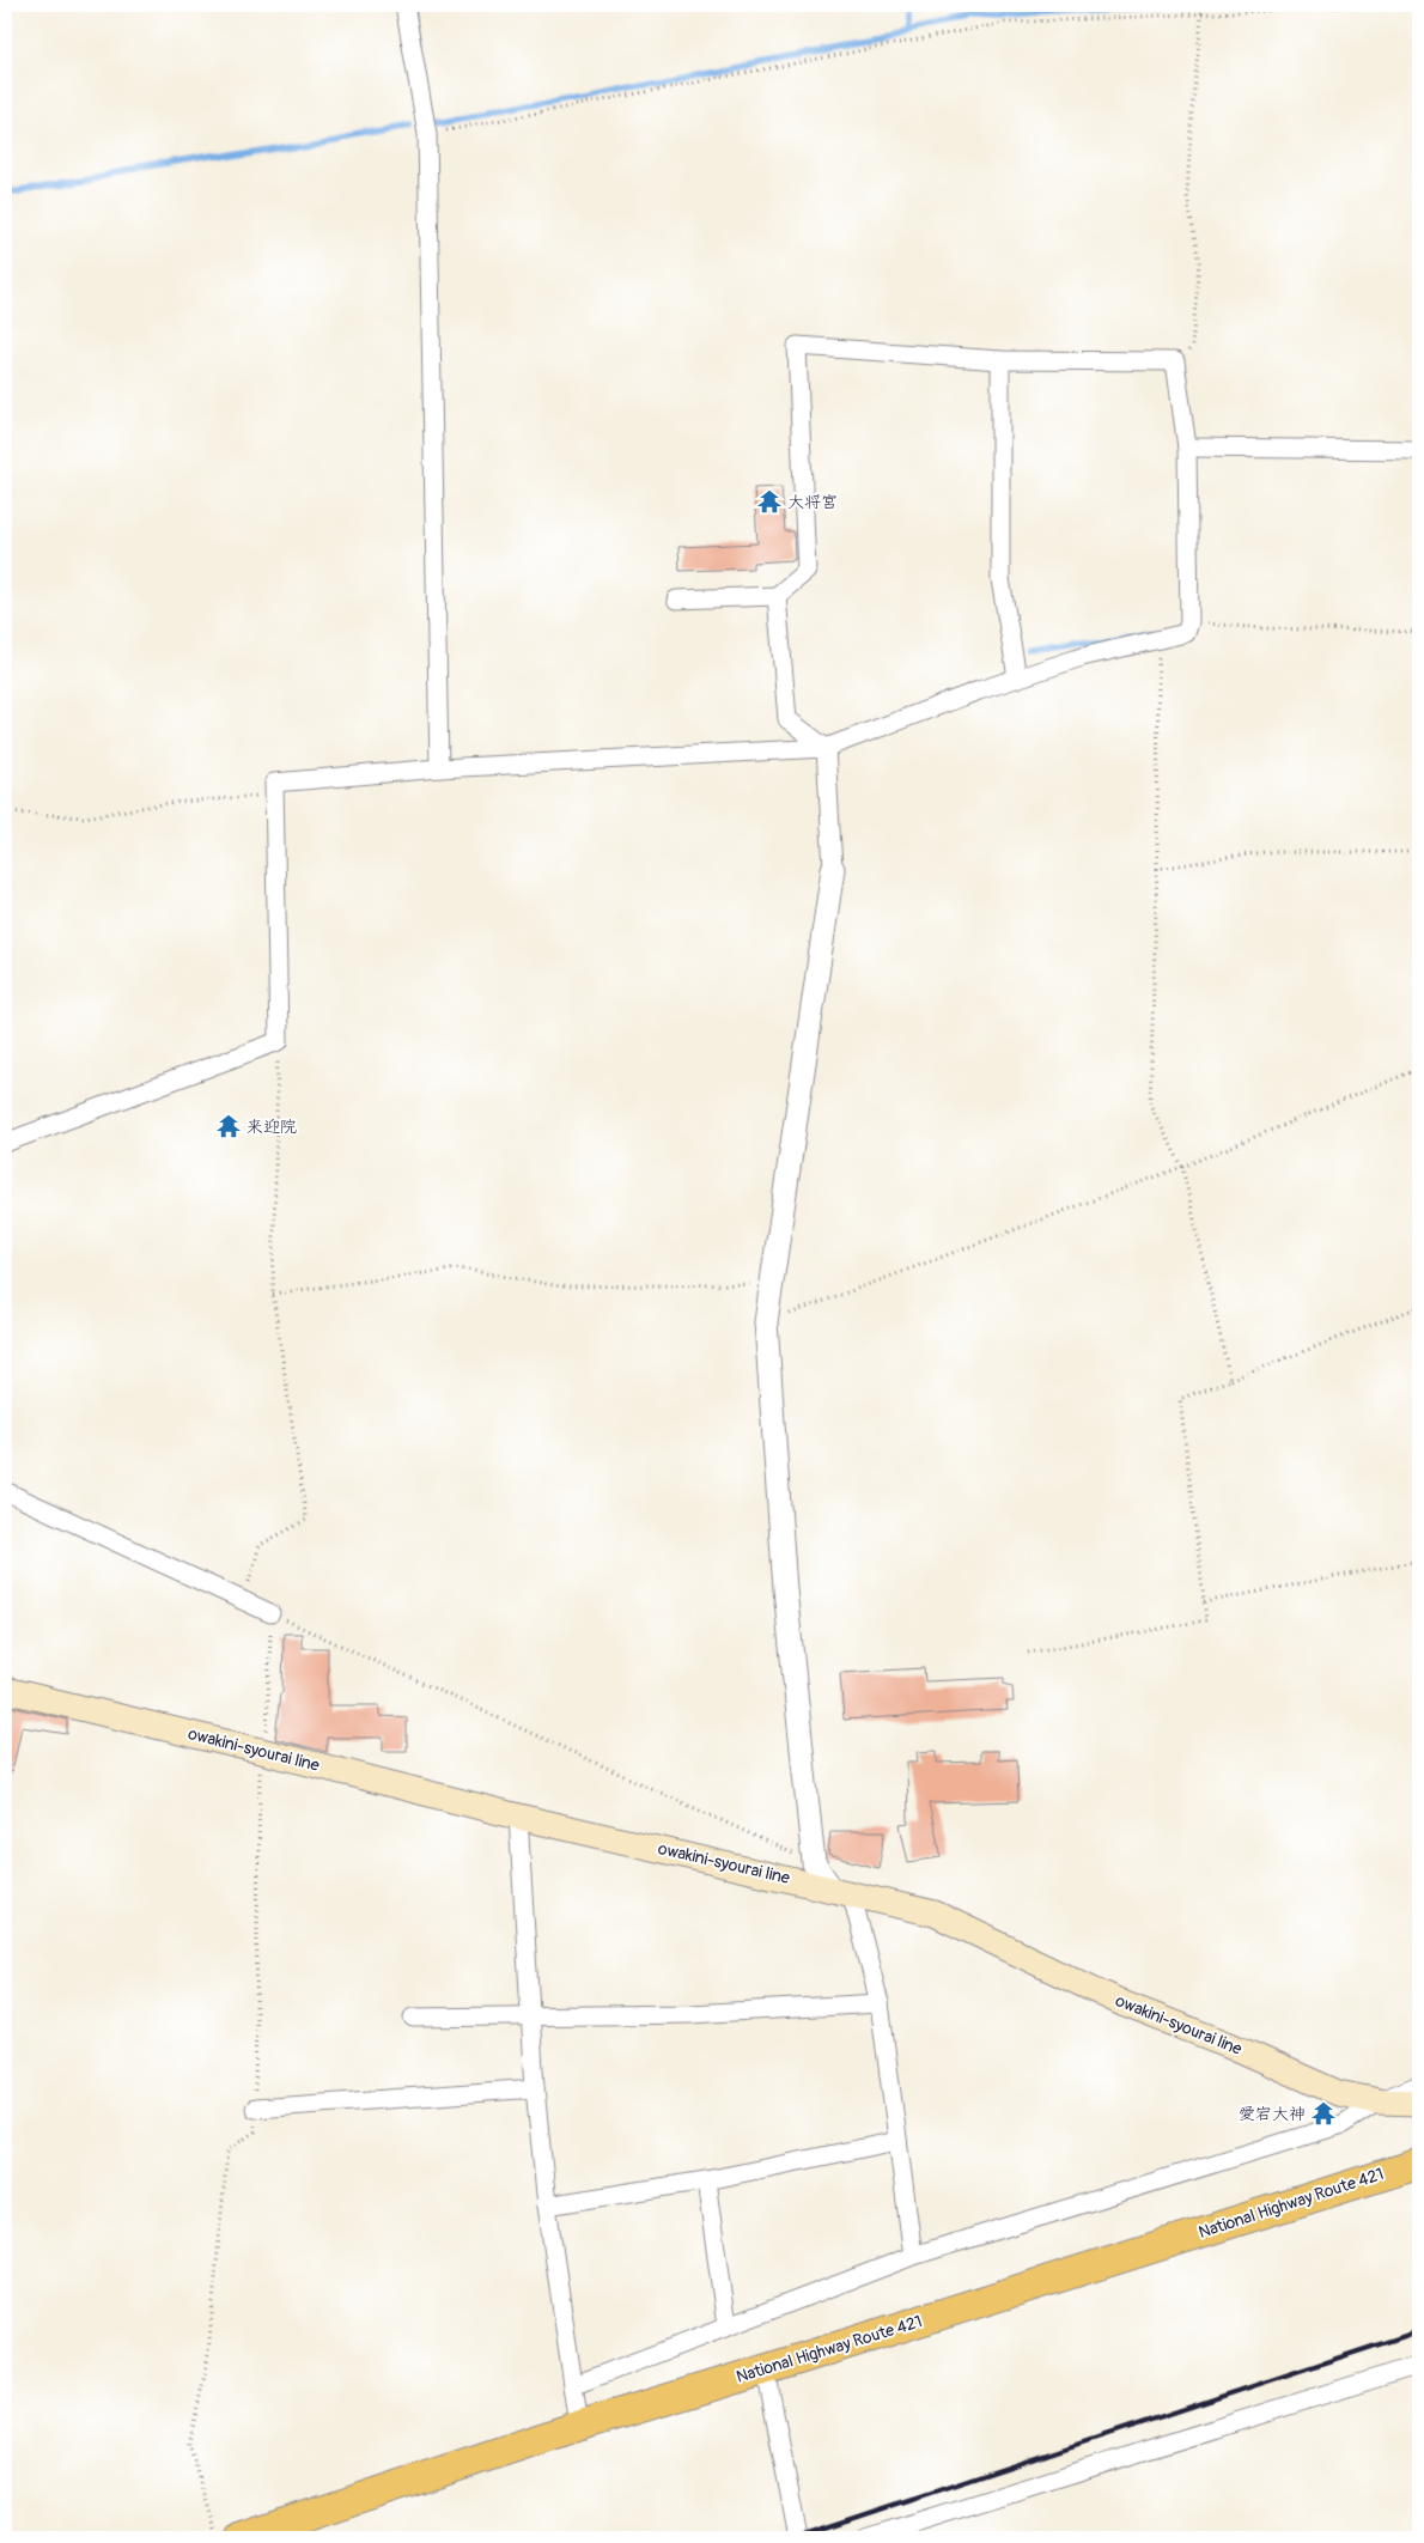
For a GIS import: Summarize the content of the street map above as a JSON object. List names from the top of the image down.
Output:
{
  "streets": {
    "highway": ["National Highway Route 421"],
    "main road": ["owakini-syourai line"]
  },
  "places": {
    "temple": ["大将宮", "来迎院", "愛宕大神"]
  }
}
